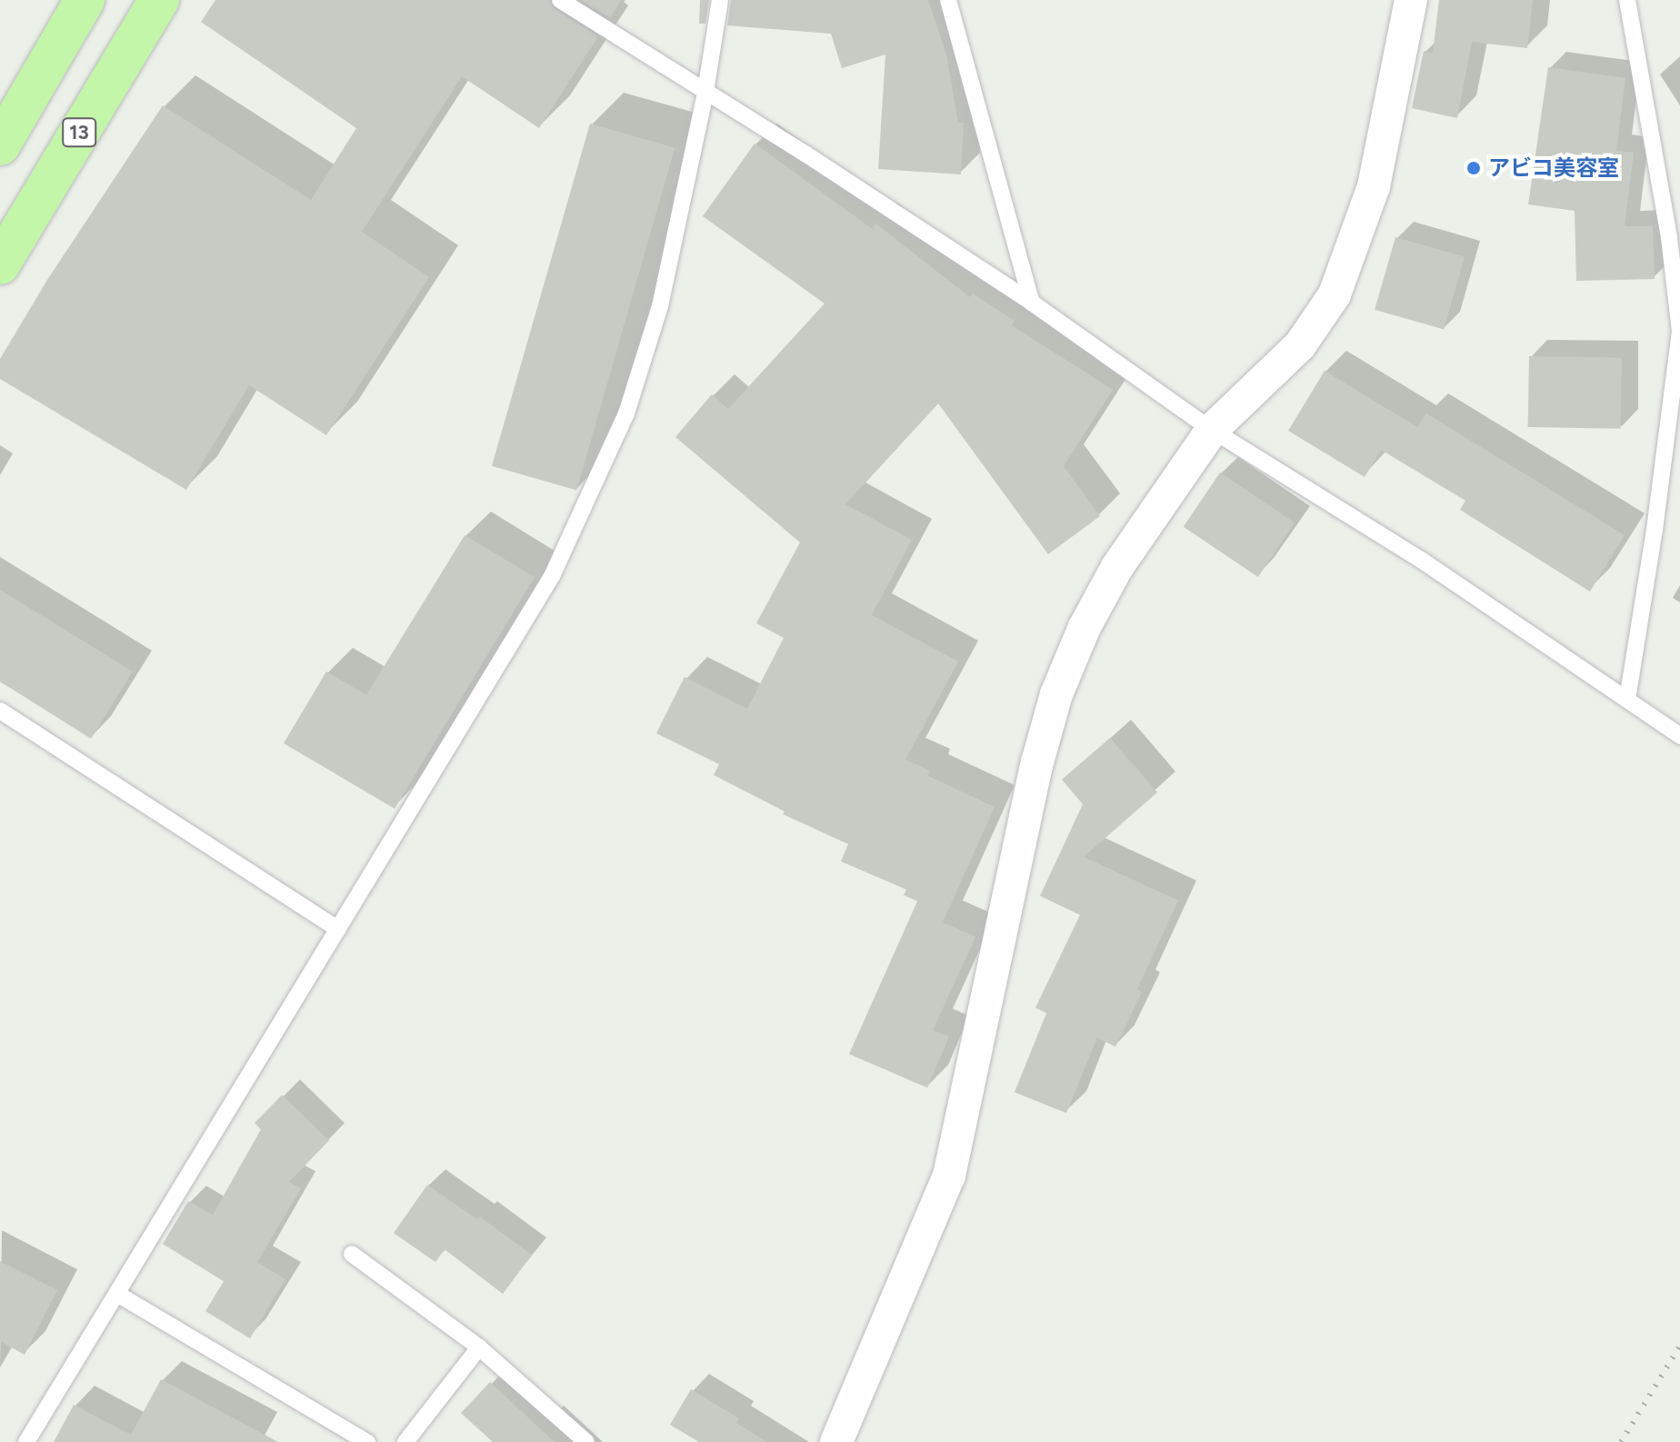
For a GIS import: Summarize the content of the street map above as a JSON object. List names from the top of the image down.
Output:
{
  "streets": {
    "highway": ["13"]
  },
  "places": ["アビコ美容室"]
}
